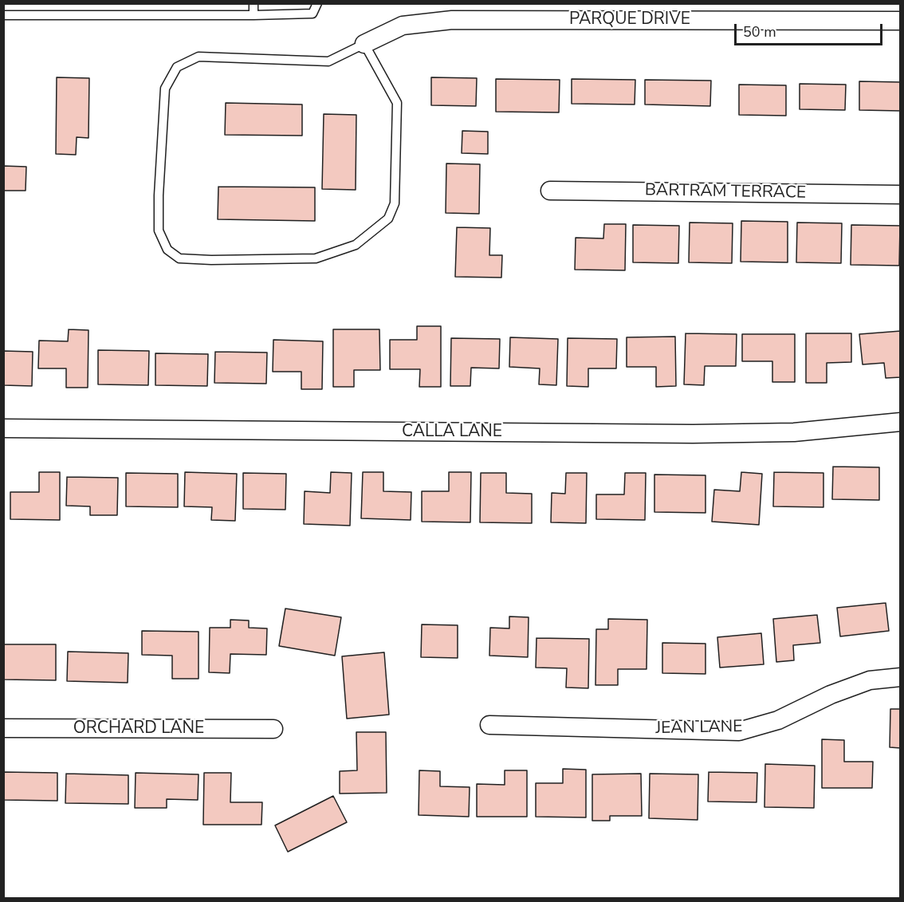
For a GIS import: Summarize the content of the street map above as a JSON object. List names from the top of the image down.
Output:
{
  "streets": {
    "street": [
      "PARQUE DRIVE",
      "BARTRAM TERRACE",
      "CALLA LANE",
      "JEAN LANE",
      "ORCHARD LANE"
    ]
  },
  "scale_bar": "50 m"
}
